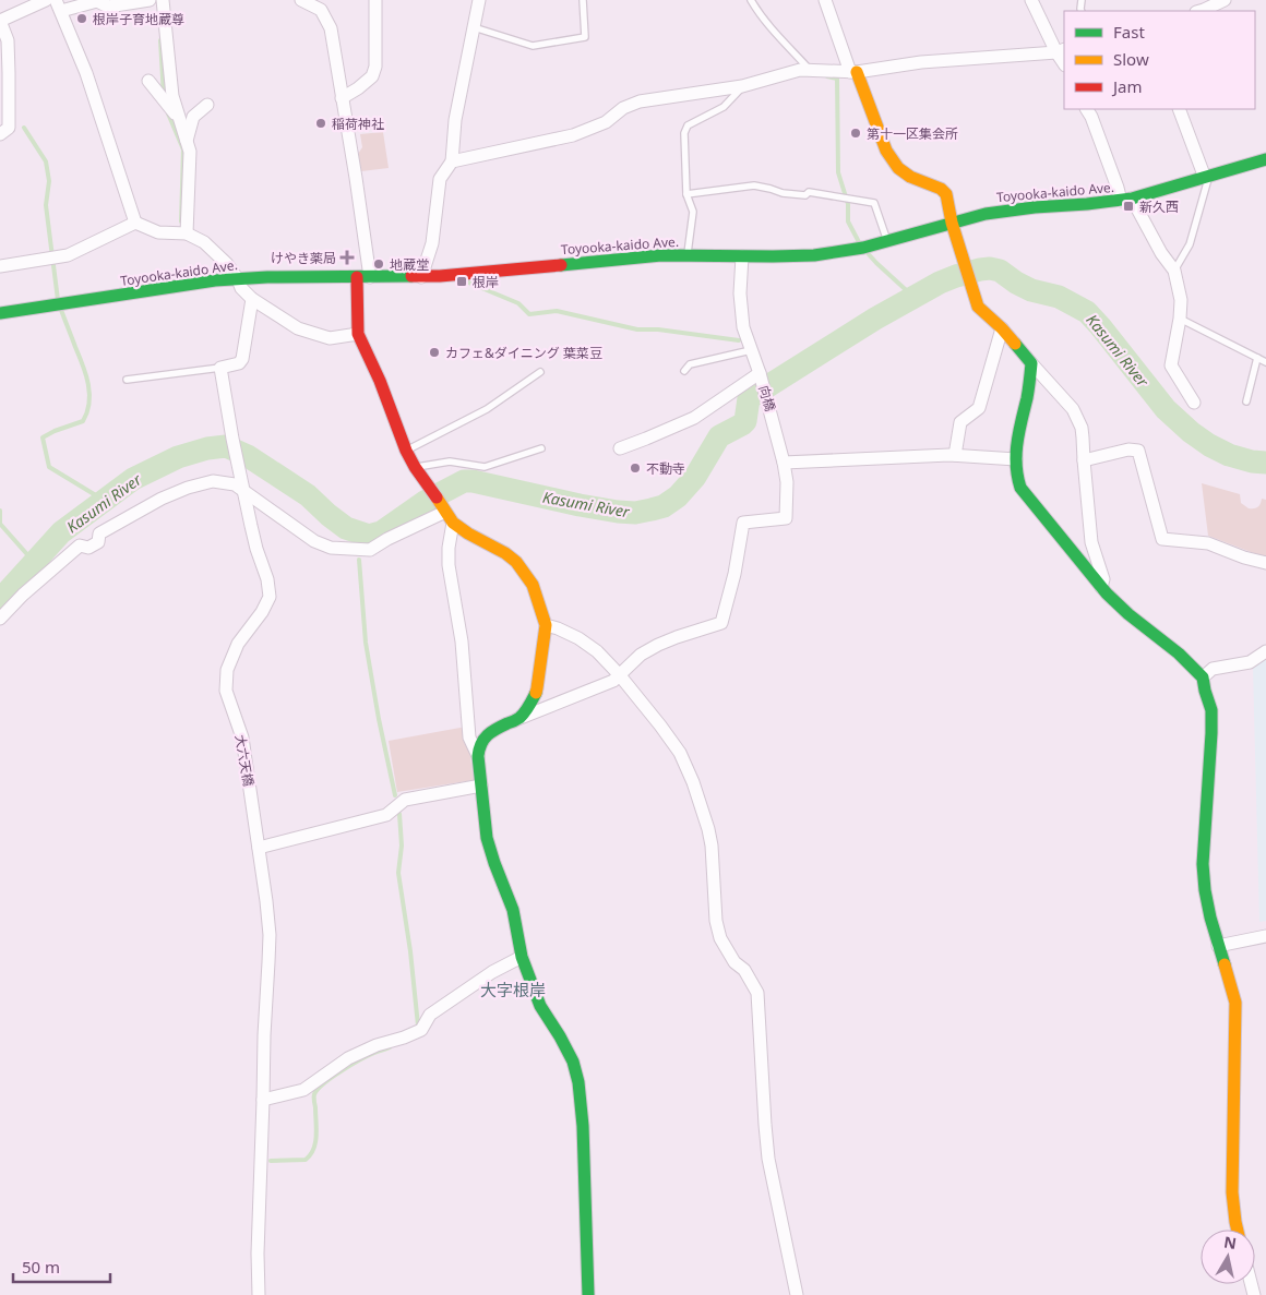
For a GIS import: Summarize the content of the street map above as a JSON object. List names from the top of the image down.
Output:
{
  "streets": {
    "street": ["Toyooka-kaido Ave.", "向橋", "大六天橋"]
  },
  "crossings": [
    ["Toyooka-kaido Ave.", "向橋"]
  ],
  "districts": ["大字根岸"],
  "water": ["Kasumi River"],
  "places": {
    "other": [
      "根岸子育地蔵尊",
      "稲荷神社",
      "第十一区集会所",
      "地蔵堂",
      "カフェ&ダイニング 葉菜豆",
      "不動寺"
    ],
    "transit": ["新久西", "根岸"],
    "health": ["けやき薬局"]
  },
  "legend": ["Fast", "Slow", "Jam"],
  "scale_bar": "50 m",
  "north": "top"
}
